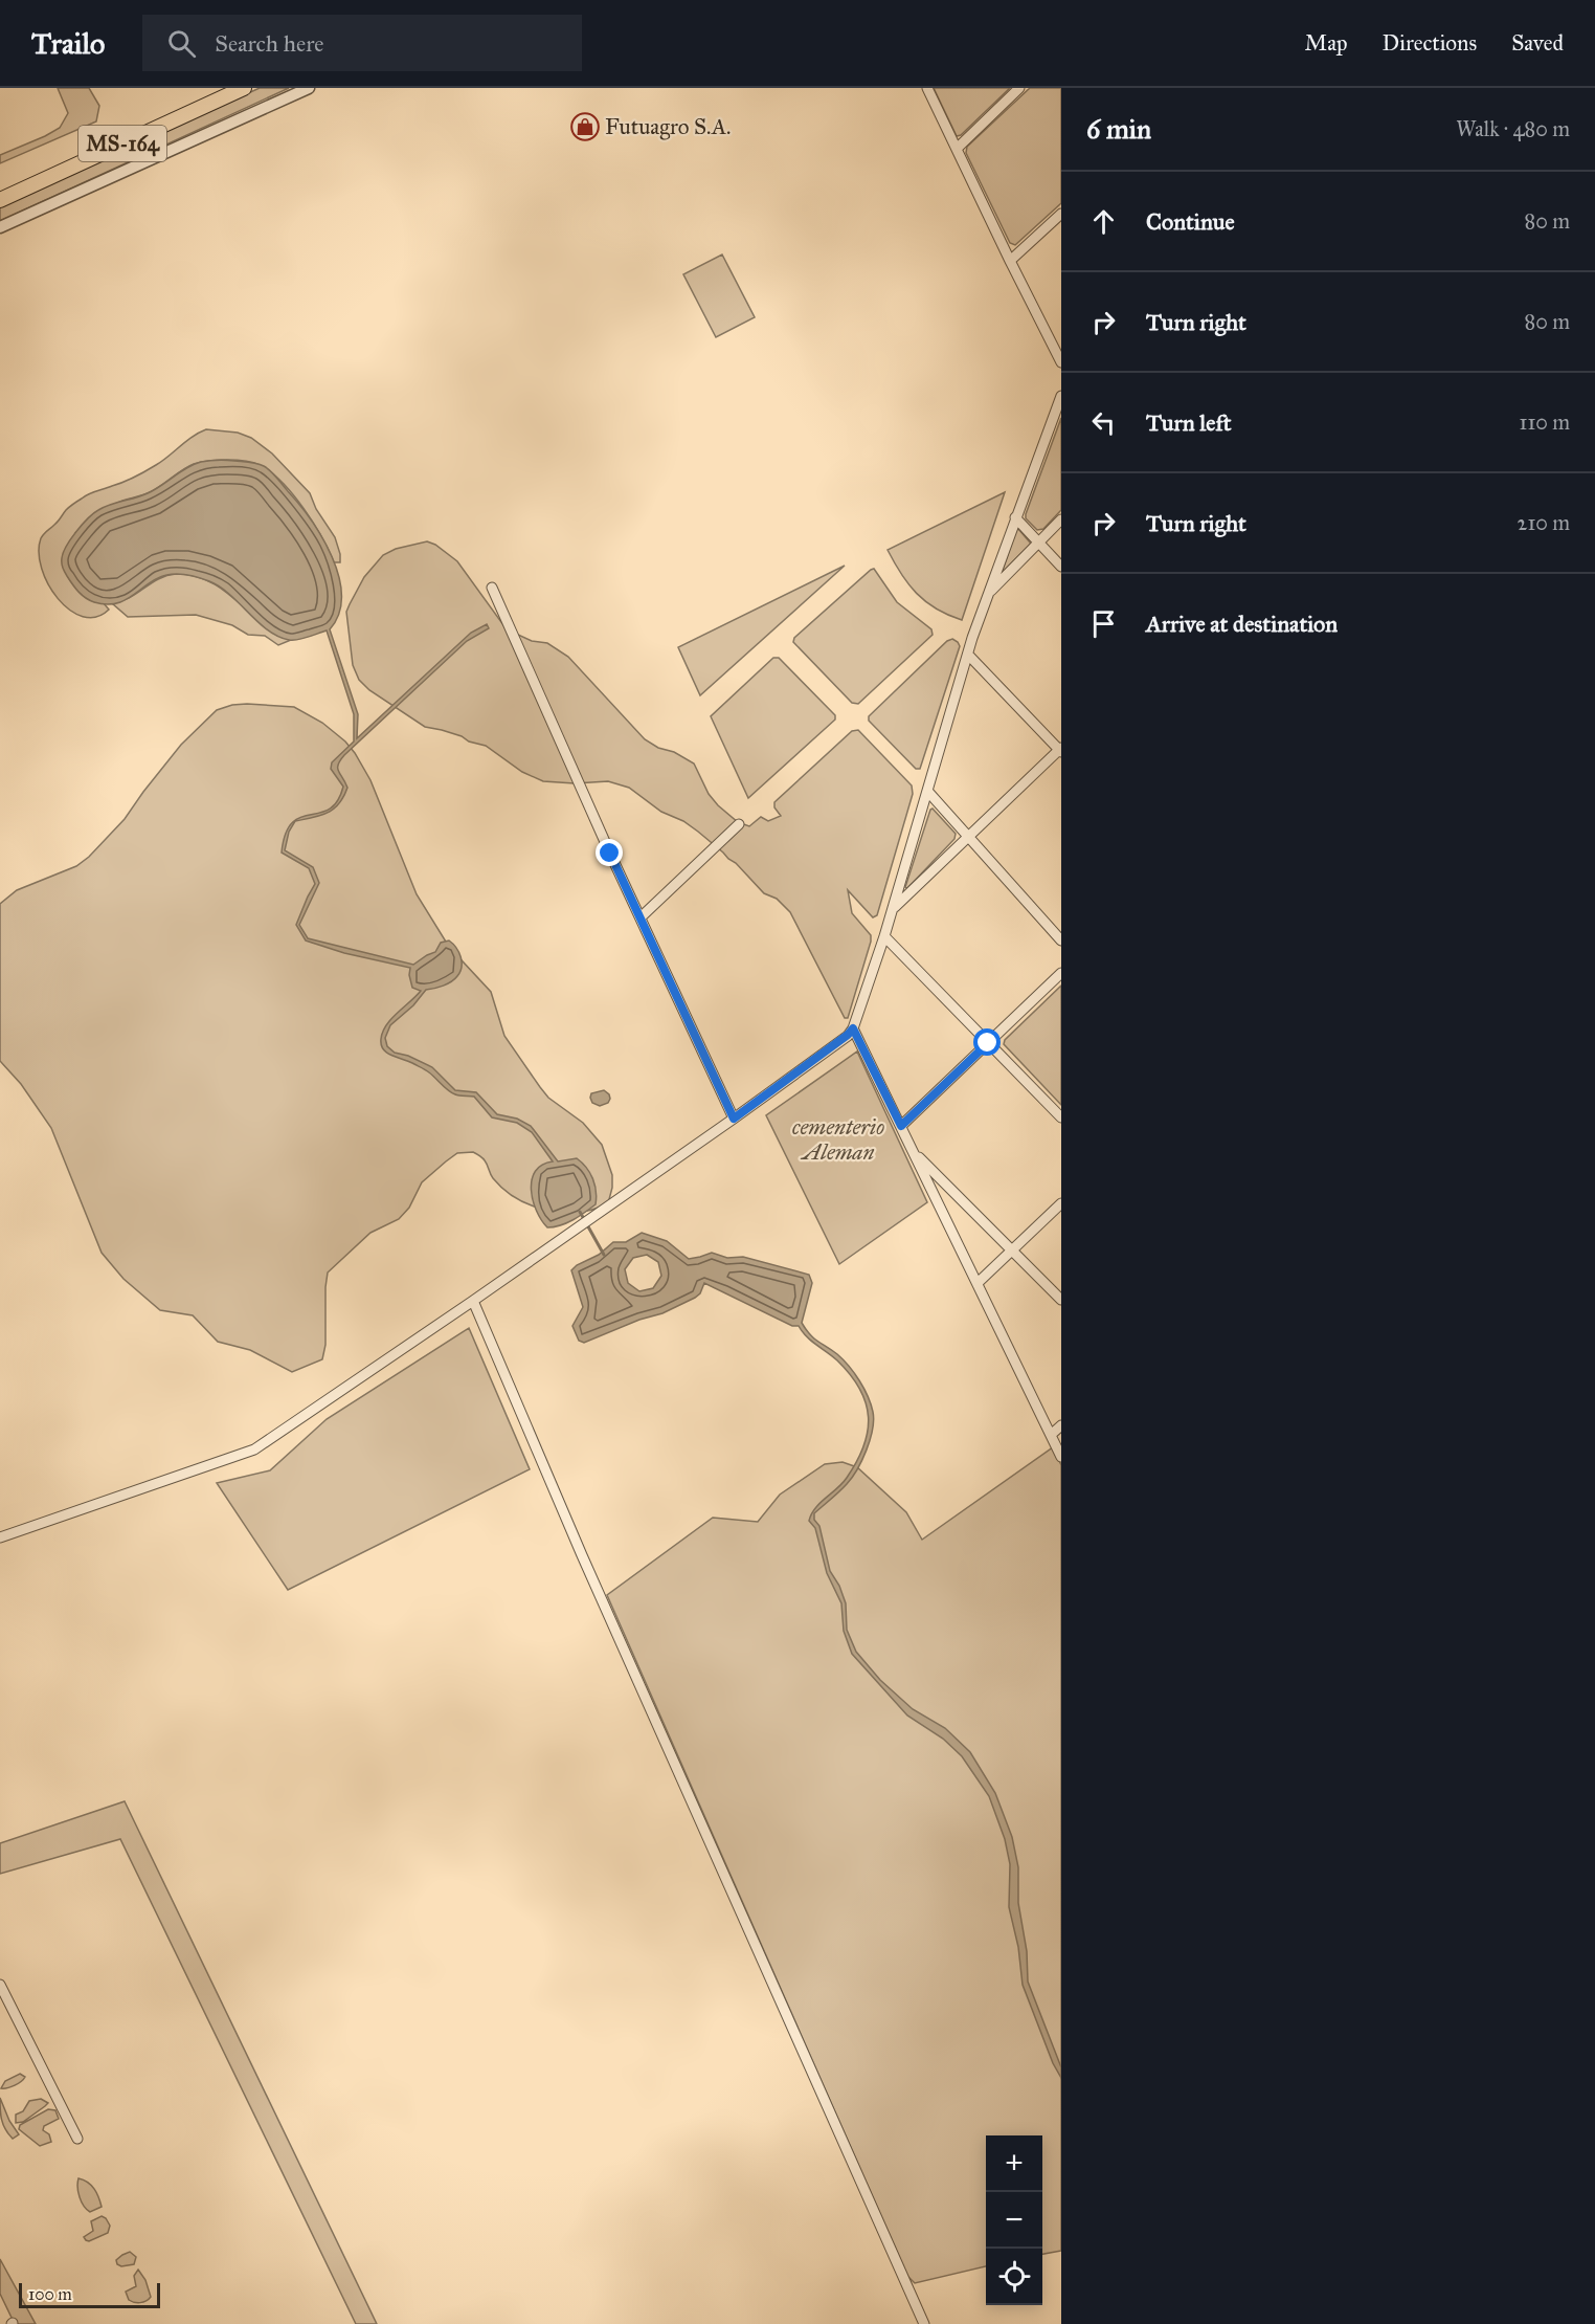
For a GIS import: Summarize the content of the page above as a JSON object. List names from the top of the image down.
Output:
{
  "streets": {
    "main road": ["MS-164"]
  },
  "parks": ["cementerio Aleman"],
  "places": {
    "shop": ["Futuagro S.A."]
  },
  "scale_bar": "100 m",
  "page": {
    "header": "Trailo",
    "search": "Search here",
    "nav": ["Map", "Directions", "Saved"],
    "heading": ["6 min", "Walk · 480 m"],
    "list": [
      ["Continue", "80 m"],
      ["Turn right", "80 m"],
      ["Turn left", "110 m"],
      ["Turn right", "210 m"],
      "Arrive at destination"
    ],
    "map_buttons": ["+", "−"],
    "scale": "100 m"
  }
}
